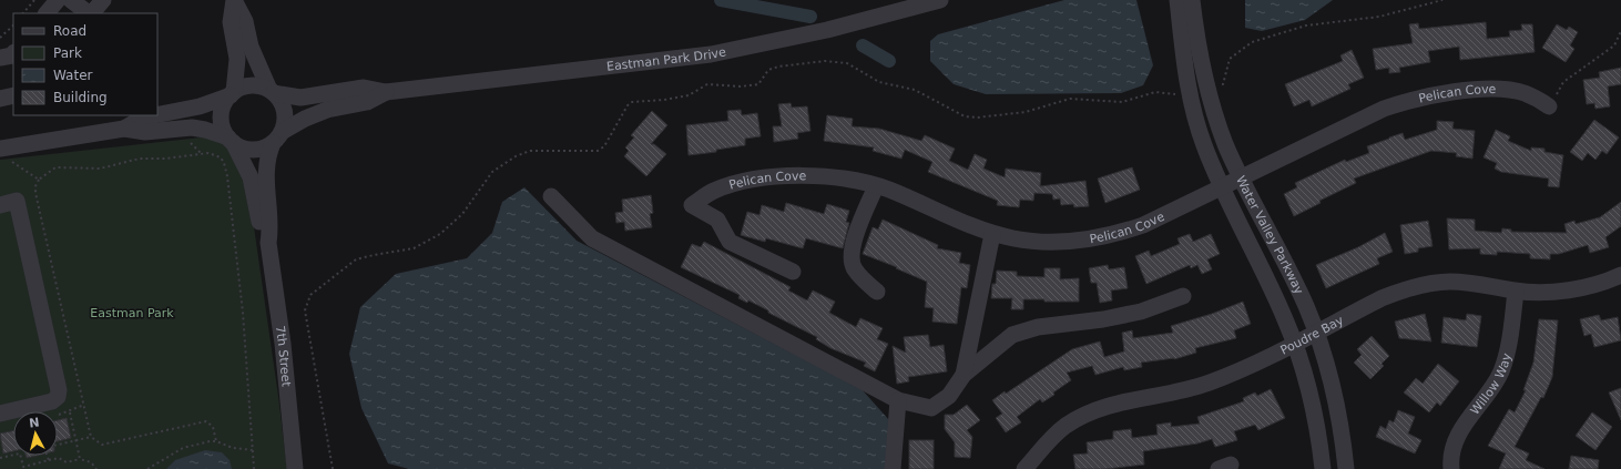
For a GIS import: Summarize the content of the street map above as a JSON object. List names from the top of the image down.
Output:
{
  "streets": {
    "street": [
      "Eastman Park Drive",
      "Pelican Cove",
      "Water Valley Parkway",
      "Poudre Bay",
      "7th Street",
      "Willow Way"
    ]
  },
  "crossings": [
    ["Eastman Park Drive", "7th Street"],
    ["Pelican Cove", "Water Valley Parkway"],
    ["Water Valley Parkway", "Poudre Bay"],
    ["Poudre Bay", "Willow Way"]
  ],
  "parks": ["Eastman Park"],
  "legend": [
    "Road",
    "Park",
    "Water",
    "Building"
  ],
  "north": "top"
}
